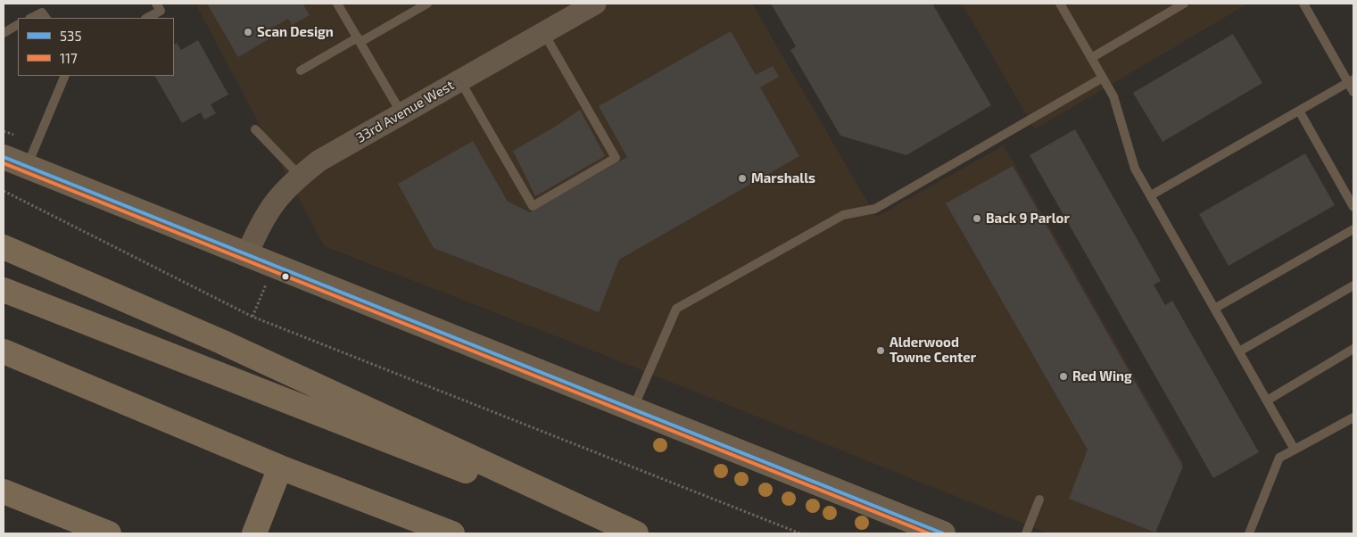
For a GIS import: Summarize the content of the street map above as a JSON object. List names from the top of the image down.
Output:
{
  "streets": {
    "street": ["33rd Avenue West"]
  },
  "places": [
    "Scan Design",
    "Marshalls",
    "Back 9 Parlor",
    "Alderwood Towne Center",
    "Red Wing"
  ],
  "lines": ["transit line 535", "transit line 117"],
  "legend": ["535", "117"]
}
